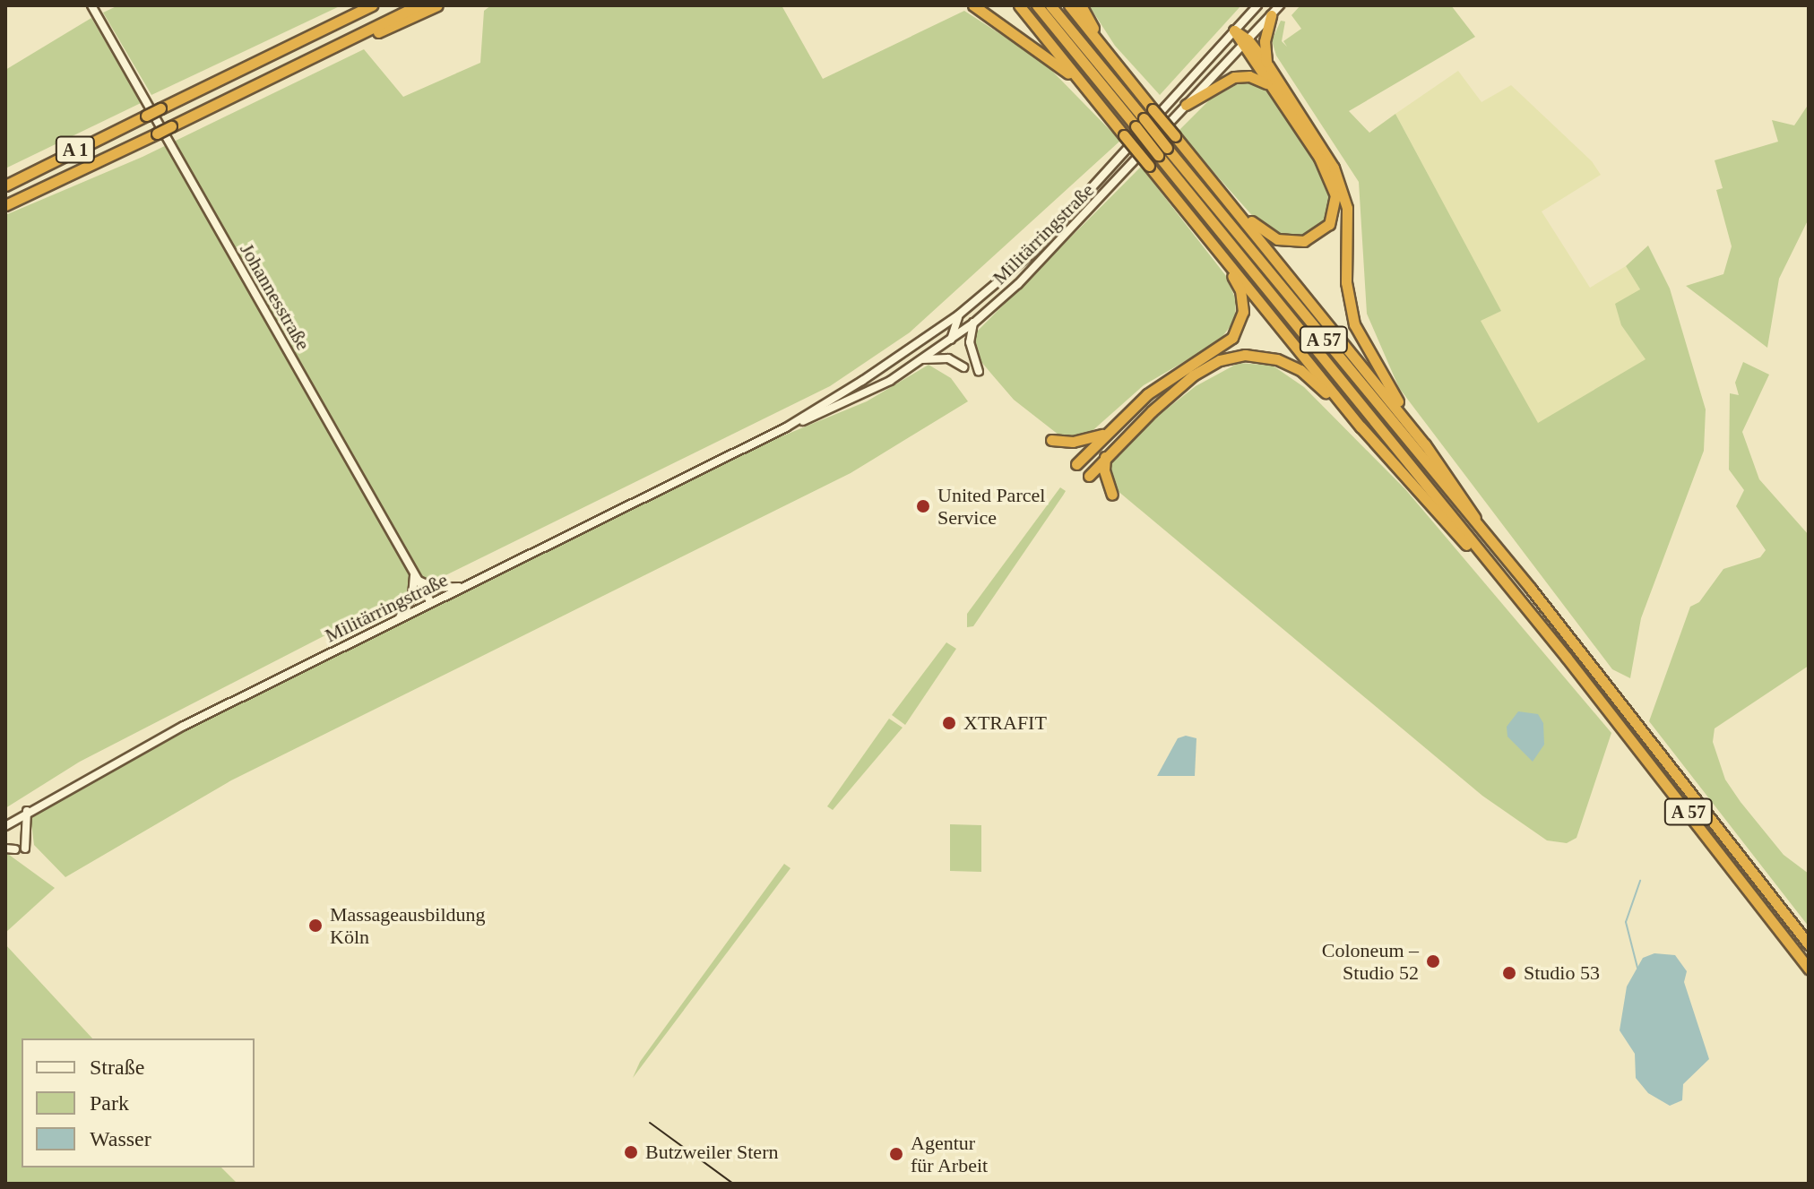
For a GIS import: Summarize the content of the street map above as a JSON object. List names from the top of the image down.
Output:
{
  "streets": {
    "highway": ["A 1", "A 57"],
    "main road": ["Militärringstraße", "Johannesstraße"]
  },
  "crossings": [
    ["Militärringstraße", "Johannesstraße"]
  ],
  "places": [
    "United Parcel Service",
    "XTRAFIT",
    "Massageausbildung Köln",
    "Coloneum – Studio 52",
    "Studio 53",
    "Butzweiler Stern",
    "Agentur für Arbeit"
  ],
  "legend": ["Straße", "Park", "Wasser"]
}
